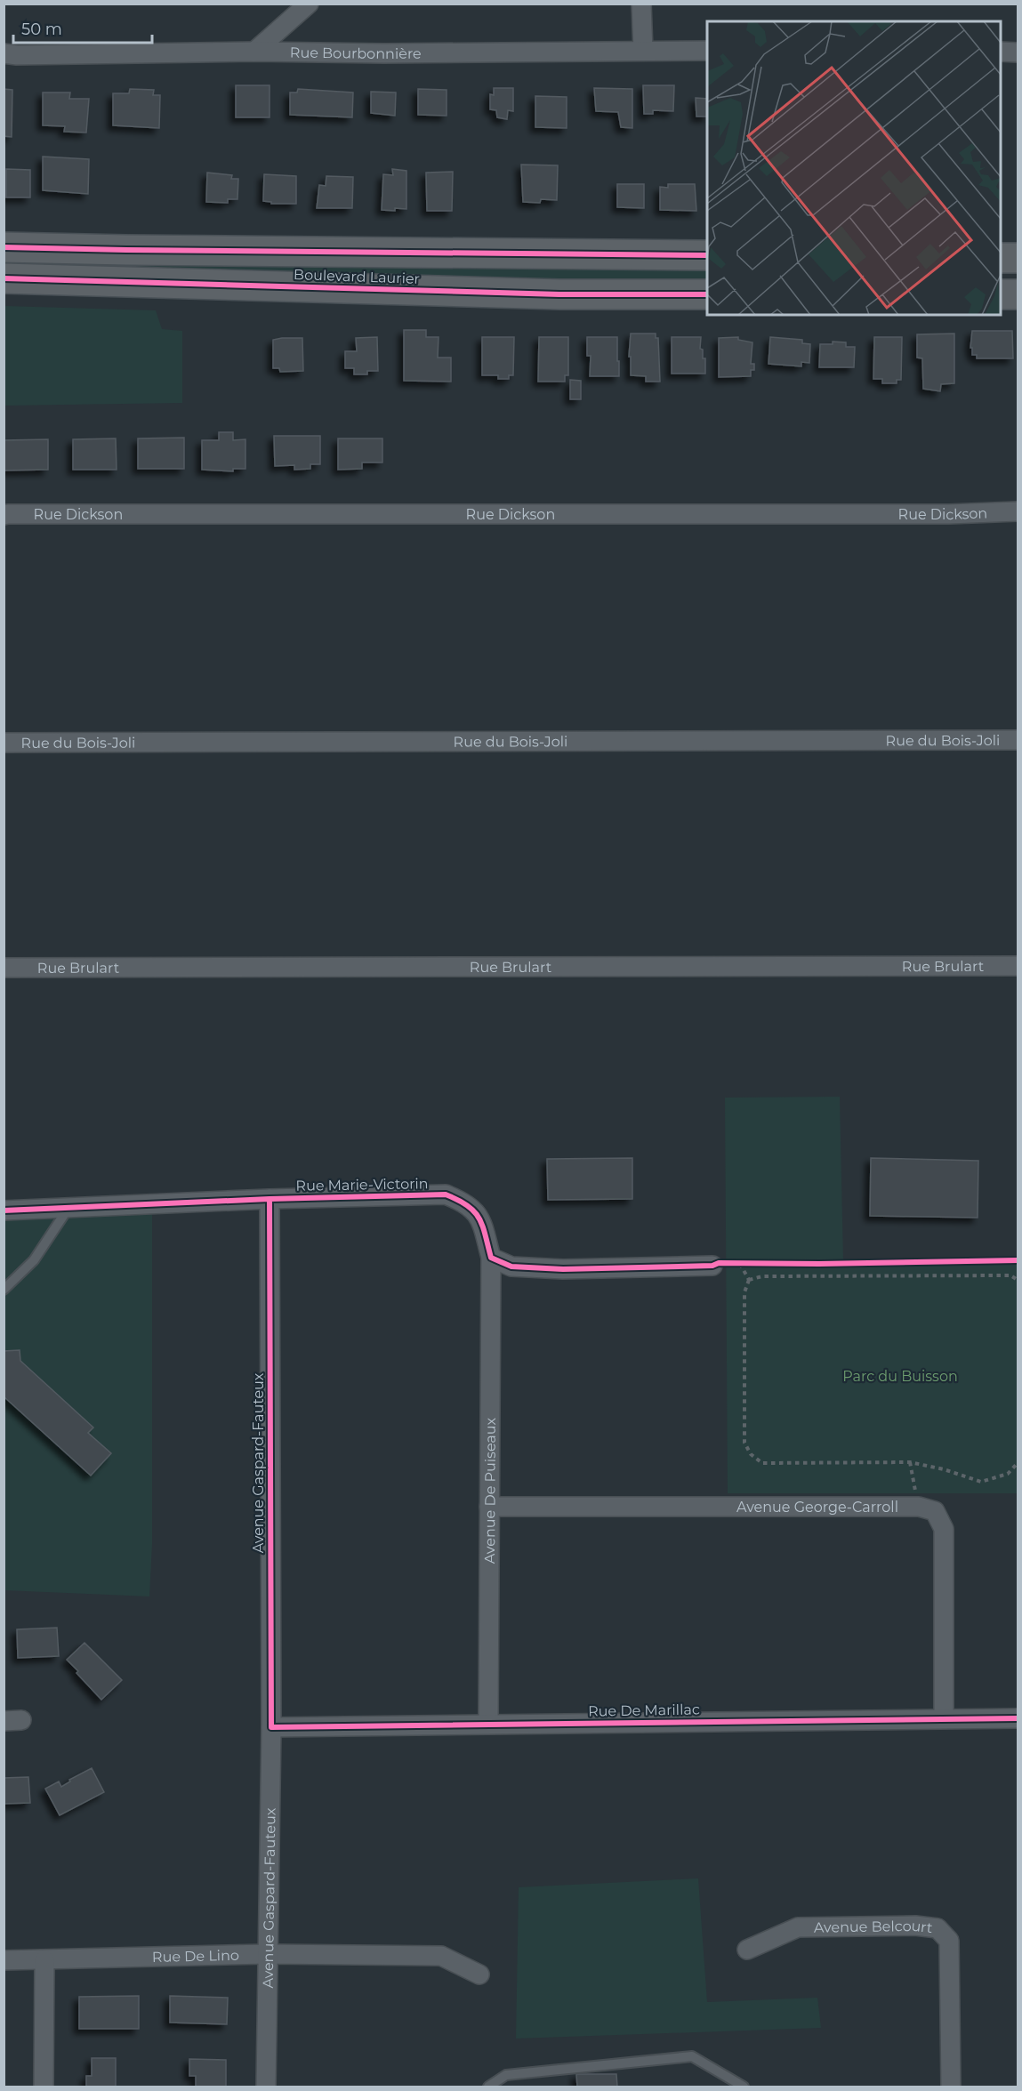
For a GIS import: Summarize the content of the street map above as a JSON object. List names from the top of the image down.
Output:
{
  "streets": {
    "main road": ["Boulevard Laurier"],
    "street": [
      "Rue Bourbonnière",
      "Rue Dickson",
      "Rue du Bois-Joli",
      "Rue Brulart",
      "Rue Marie-Victorin",
      "Avenue Gaspard-Fauteux",
      "Avenue De Puiseaux",
      "Avenue George-Carroll",
      "Rue De Marillac",
      "Avenue Belcourt",
      "Rue De Lino"
    ]
  },
  "crossings": [
    ["Rue Marie-Victorin", "Avenue Gaspard-Fauteux"],
    ["Rue Marie-Victorin", "Avenue De Puiseaux"],
    ["Avenue Gaspard-Fauteux", "Rue De Marillac"],
    ["Avenue Gaspard-Fauteux", "Rue De Lino"],
    ["Avenue De Puiseaux", "Avenue George-Carroll"],
    ["Avenue De Puiseaux", "Rue De Marillac"],
    ["Avenue George-Carroll", "Rue De Marillac"]
  ],
  "parks": ["Parc du Buisson"],
  "scale_bar": "50 m"
}
